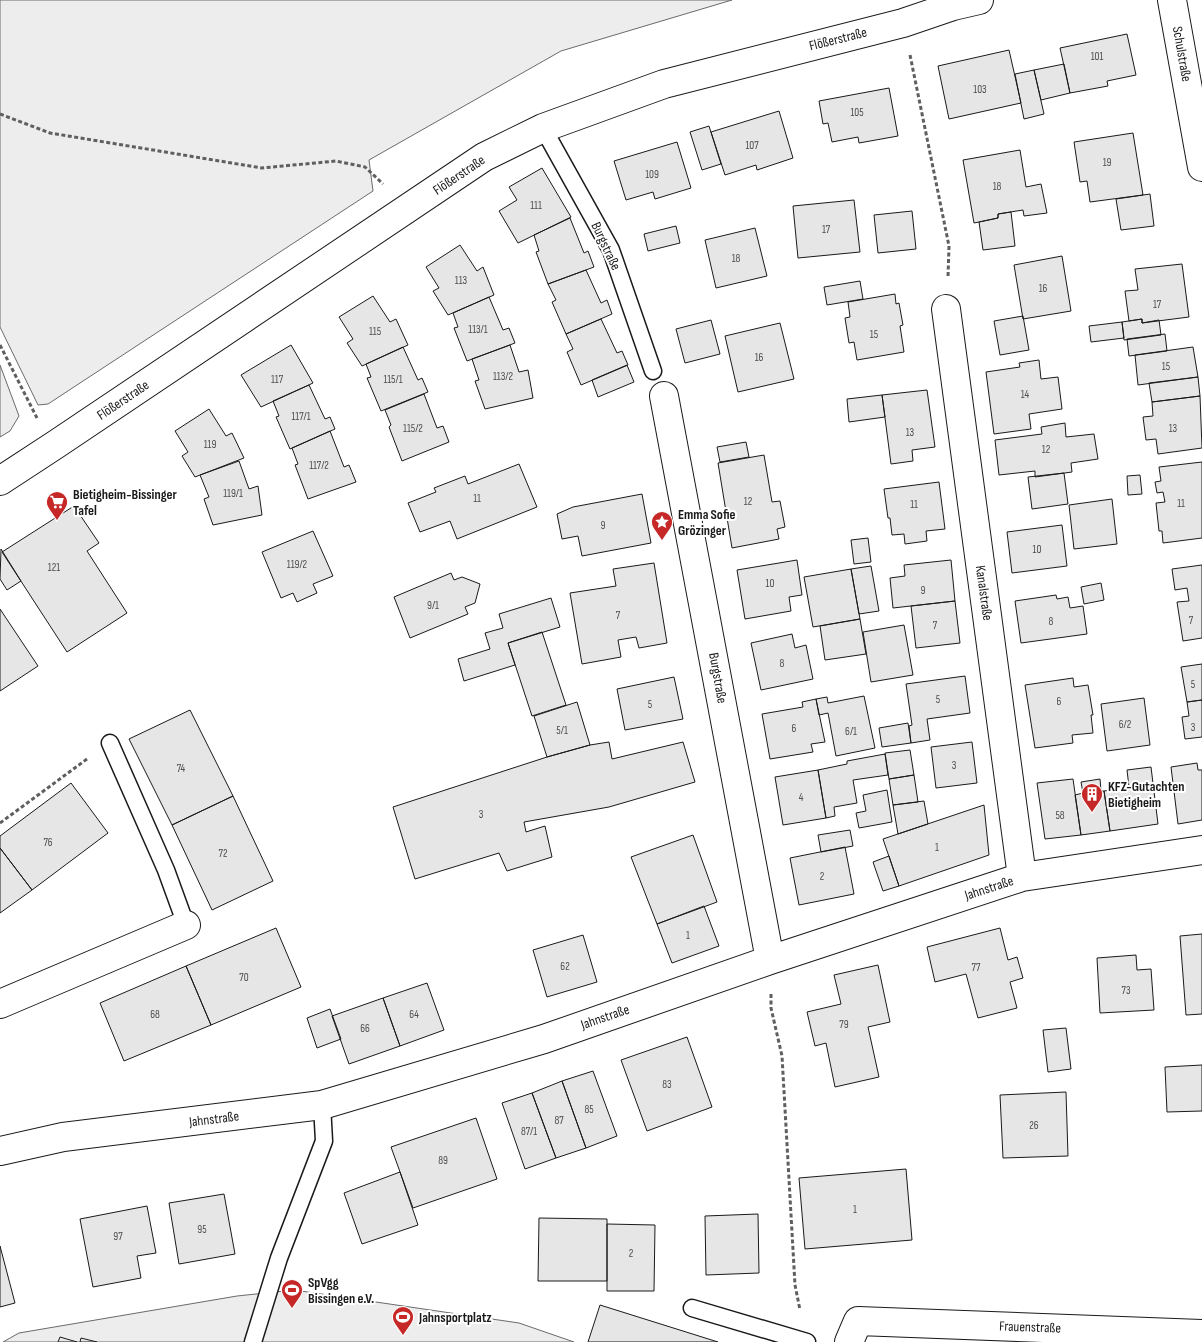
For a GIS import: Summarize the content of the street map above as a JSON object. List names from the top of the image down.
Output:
{
  "streets": {
    "street": [
      "Flößerstraße",
      "Schulstraße",
      "Burgstraße",
      "Kanalstraße",
      "Jahnstraße",
      "Frauenstraße"
    ]
  },
  "crossings": [
    ["Flößerstraße", "Burgstraße"],
    ["Burgstraße", "Jahnstraße"],
    ["Kanalstraße", "Jahnstraße"]
  ],
  "places": {
    "supermarket": ["Bietigheim-Bissinger Tafel"],
    "place": ["Emma Sofie Grözinger"],
    "building": ["KFZ-Gutachten Bietigheim"],
    "sports": ["SpVgg Bissingen e.V.", "Jahnsportplatz"]
  },
  "house_numbers": [
    "101",
    "103",
    "105",
    "107",
    "19",
    "109",
    "18",
    "111",
    "17",
    "18",
    "113",
    "16",
    "17",
    "113/1",
    "115",
    "15",
    "16",
    "15",
    "113/2",
    "117",
    "115/1",
    "14",
    "117/1",
    "115/2",
    "13",
    "13",
    "119",
    "12",
    "117/2",
    "119/1",
    "11",
    "12",
    "11",
    "11",
    "9",
    "10",
    "119/2",
    "121",
    "10",
    "9",
    "9/1",
    "7",
    "7",
    "8",
    "7",
    "8",
    "5",
    "5",
    "6",
    "5",
    "6/2",
    "3",
    "6",
    "5/1",
    "6/1",
    "3",
    "74",
    "4",
    "3",
    "58",
    "76",
    "1",
    "72",
    "2",
    "1",
    "62",
    "77",
    "70",
    "73",
    "68",
    "64",
    "79",
    "66",
    "83",
    "85",
    "87",
    "26",
    "87/1",
    "89",
    "1",
    "95",
    "97",
    "2"
  ]
}
